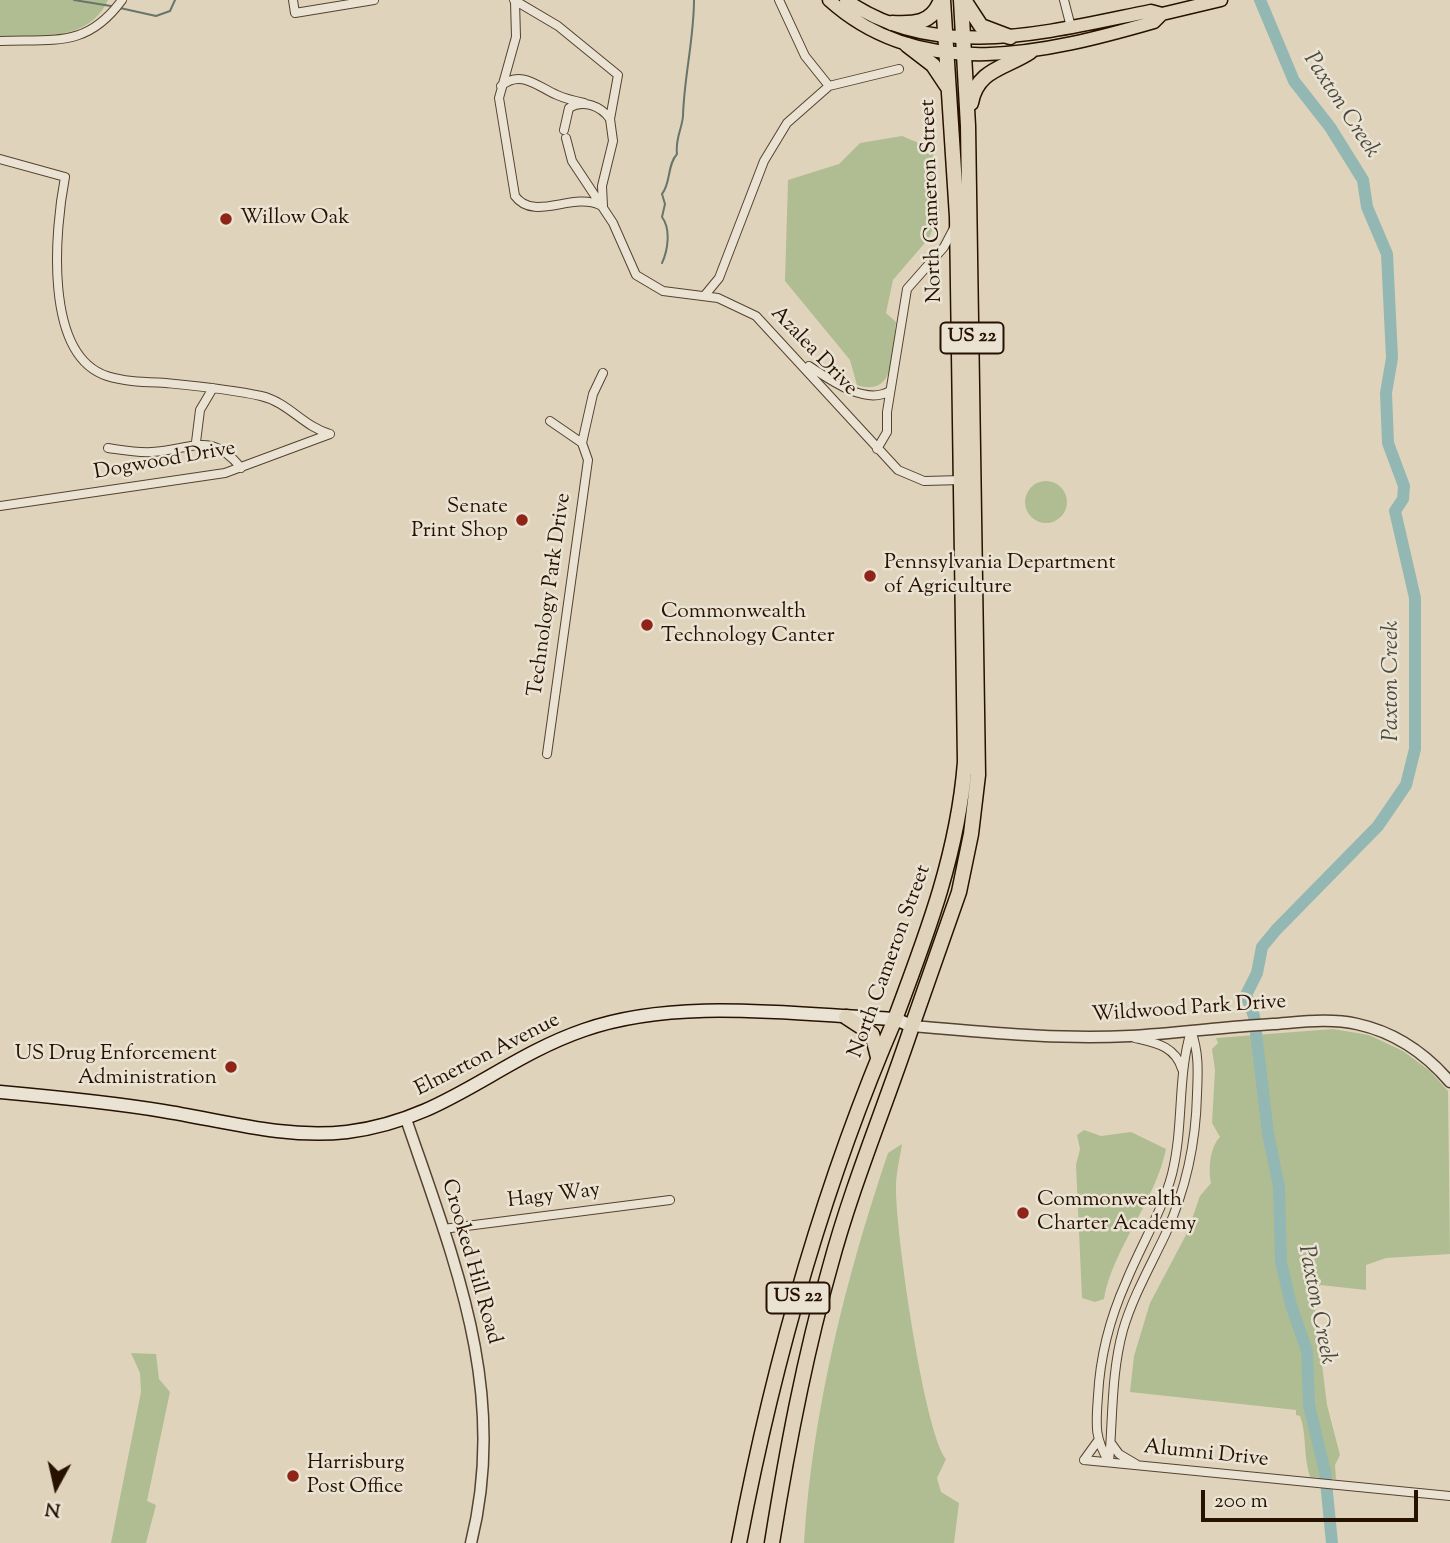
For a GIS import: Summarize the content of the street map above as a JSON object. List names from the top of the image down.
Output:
{
  "streets": {
    "highway": ["North Cameron Street", "US 22"],
    "main road": ["Elmerton Avenue"],
    "street": [
      "Azalea Drive",
      "Dogwood Drive",
      "Technology Park Drive",
      "Wildwood Park Drive",
      "Hagy Way",
      "Crooked Hill Road",
      "Alumni Drive"
    ]
  },
  "crossings": [
    ["North Cameron Street", "Azalea Drive"],
    ["North Cameron Street", "Wildwood Park Drive"],
    ["North Cameron Street", "Elmerton Avenue"],
    ["Wildwood Park Drive", "Elmerton Avenue"],
    ["Elmerton Avenue", "Crooked Hill Road"],
    ["Hagy Way", "Crooked Hill Road"]
  ],
  "water": ["Paxton Creek"],
  "places": [
    "Willow Oak",
    "Senate Print Shop",
    "Pennsylvania Department of Agriculture",
    "Commonwealth Technology Canter",
    "US Drug Enforcement Administration",
    "Commonwealth Charter Academy",
    "Harrisburg Post Office"
  ],
  "scale_bar": "200 m",
  "north": "bottom"
}
